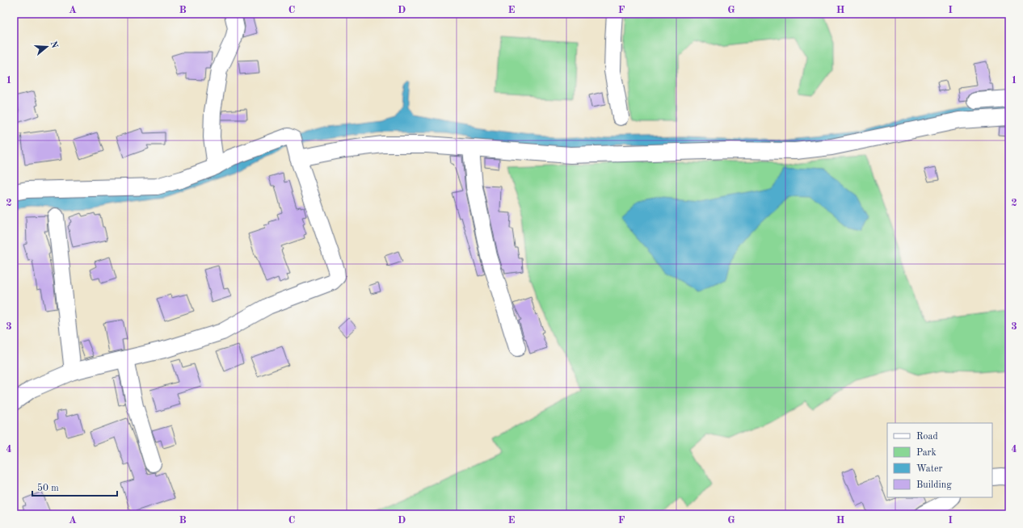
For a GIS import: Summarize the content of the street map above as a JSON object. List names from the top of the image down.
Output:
{
  "legend": [
    "Road",
    "Park",
    "Water",
    "Building"
  ],
  "scale_bar": "50 m",
  "north": "right",
  "grid": {
    "columns": [
      "A",
      "B",
      "C",
      "D",
      "E",
      "F",
      "G",
      "H",
      "I"
    ],
    "rows": [
      "1",
      "2",
      "3",
      "4"
    ]
  }
}
